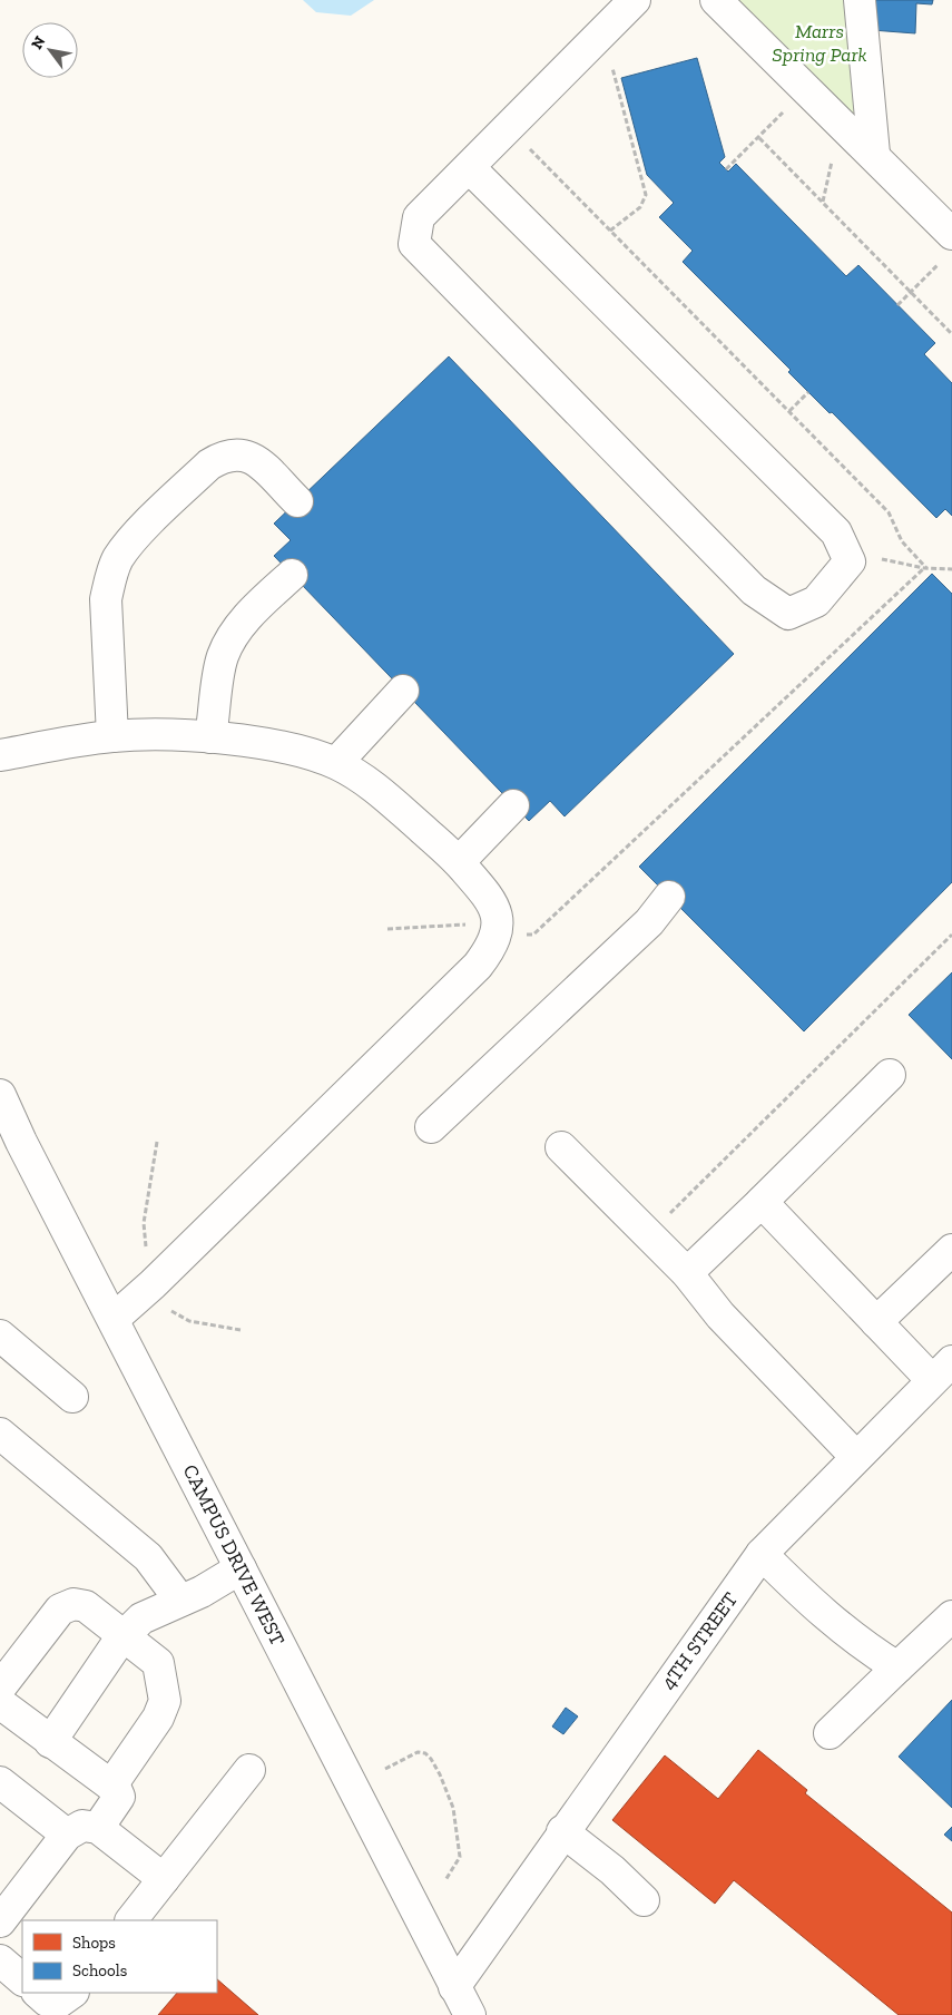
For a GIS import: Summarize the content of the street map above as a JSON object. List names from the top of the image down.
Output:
{
  "streets": {
    "street": ["CAMPUS DRIVE WEST", "4TH STREET"]
  },
  "crossings": [
    ["CAMPUS DRIVE WEST", "4TH STREET"]
  ],
  "parks": ["Marrs Spring Park"],
  "legend": ["Shops", "Schools"],
  "north": "top left"
}
